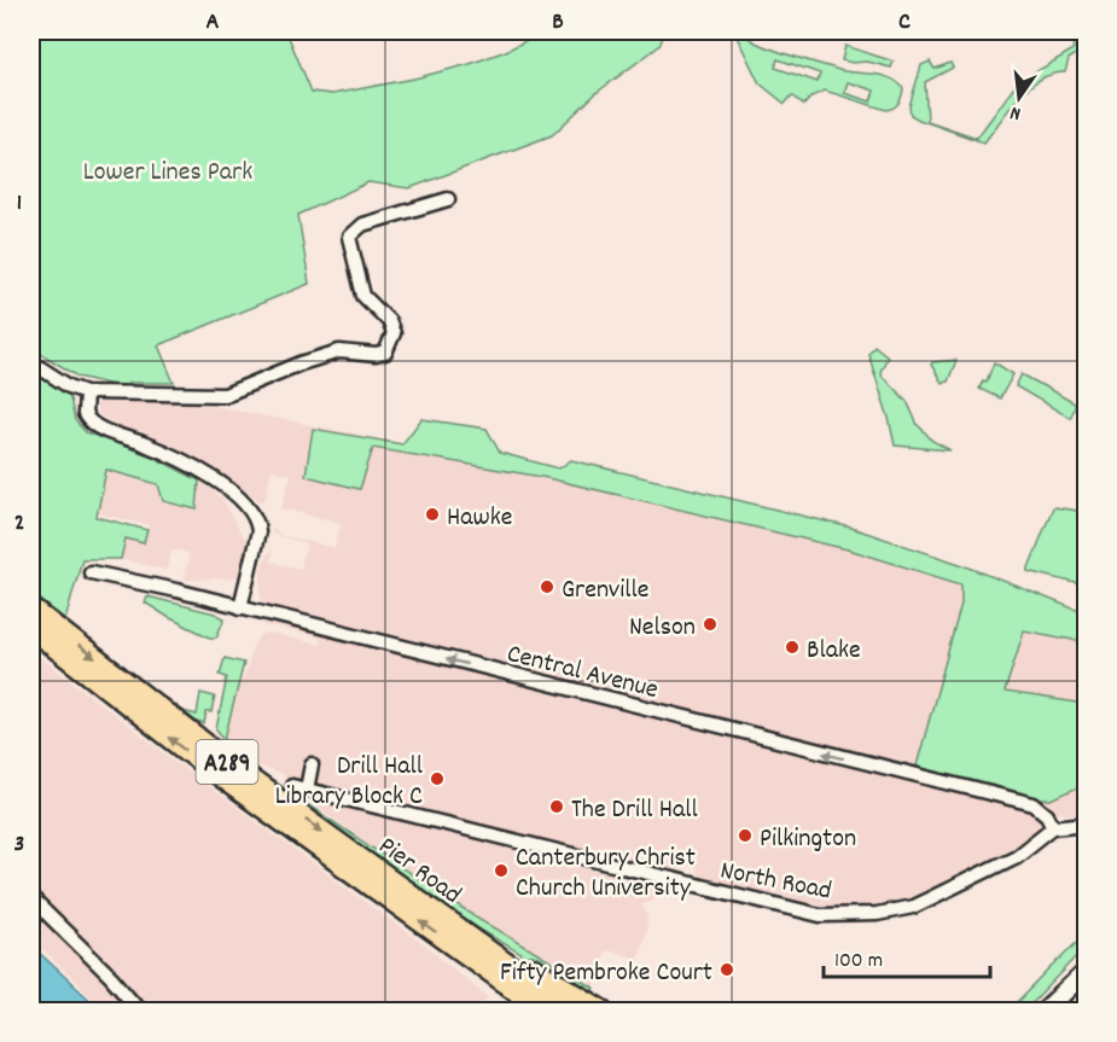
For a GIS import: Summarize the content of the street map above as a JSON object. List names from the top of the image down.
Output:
{
  "streets": {
    "main road": ["A289", "Pier Road"],
    "street": ["Central Avenue", "North Road"]
  },
  "crossings": [
    ["Central Avenue", "North Road"]
  ],
  "one_way": ["Central Avenue"],
  "parks": ["Lower Lines Park"],
  "places": [
    "Hawke",
    "Grenville",
    "Nelson",
    "Blake",
    "Drill Hall Library Block C",
    "The Drill Hall",
    "Pilkington",
    "Canterbury Christ Church University",
    "Fifty Pembroke Court"
  ],
  "scale_bar": "100 m",
  "north": "bottom",
  "grid": {
    "columns": ["A", "B", "C"],
    "rows": ["1", "2", "3"]
  }
}
